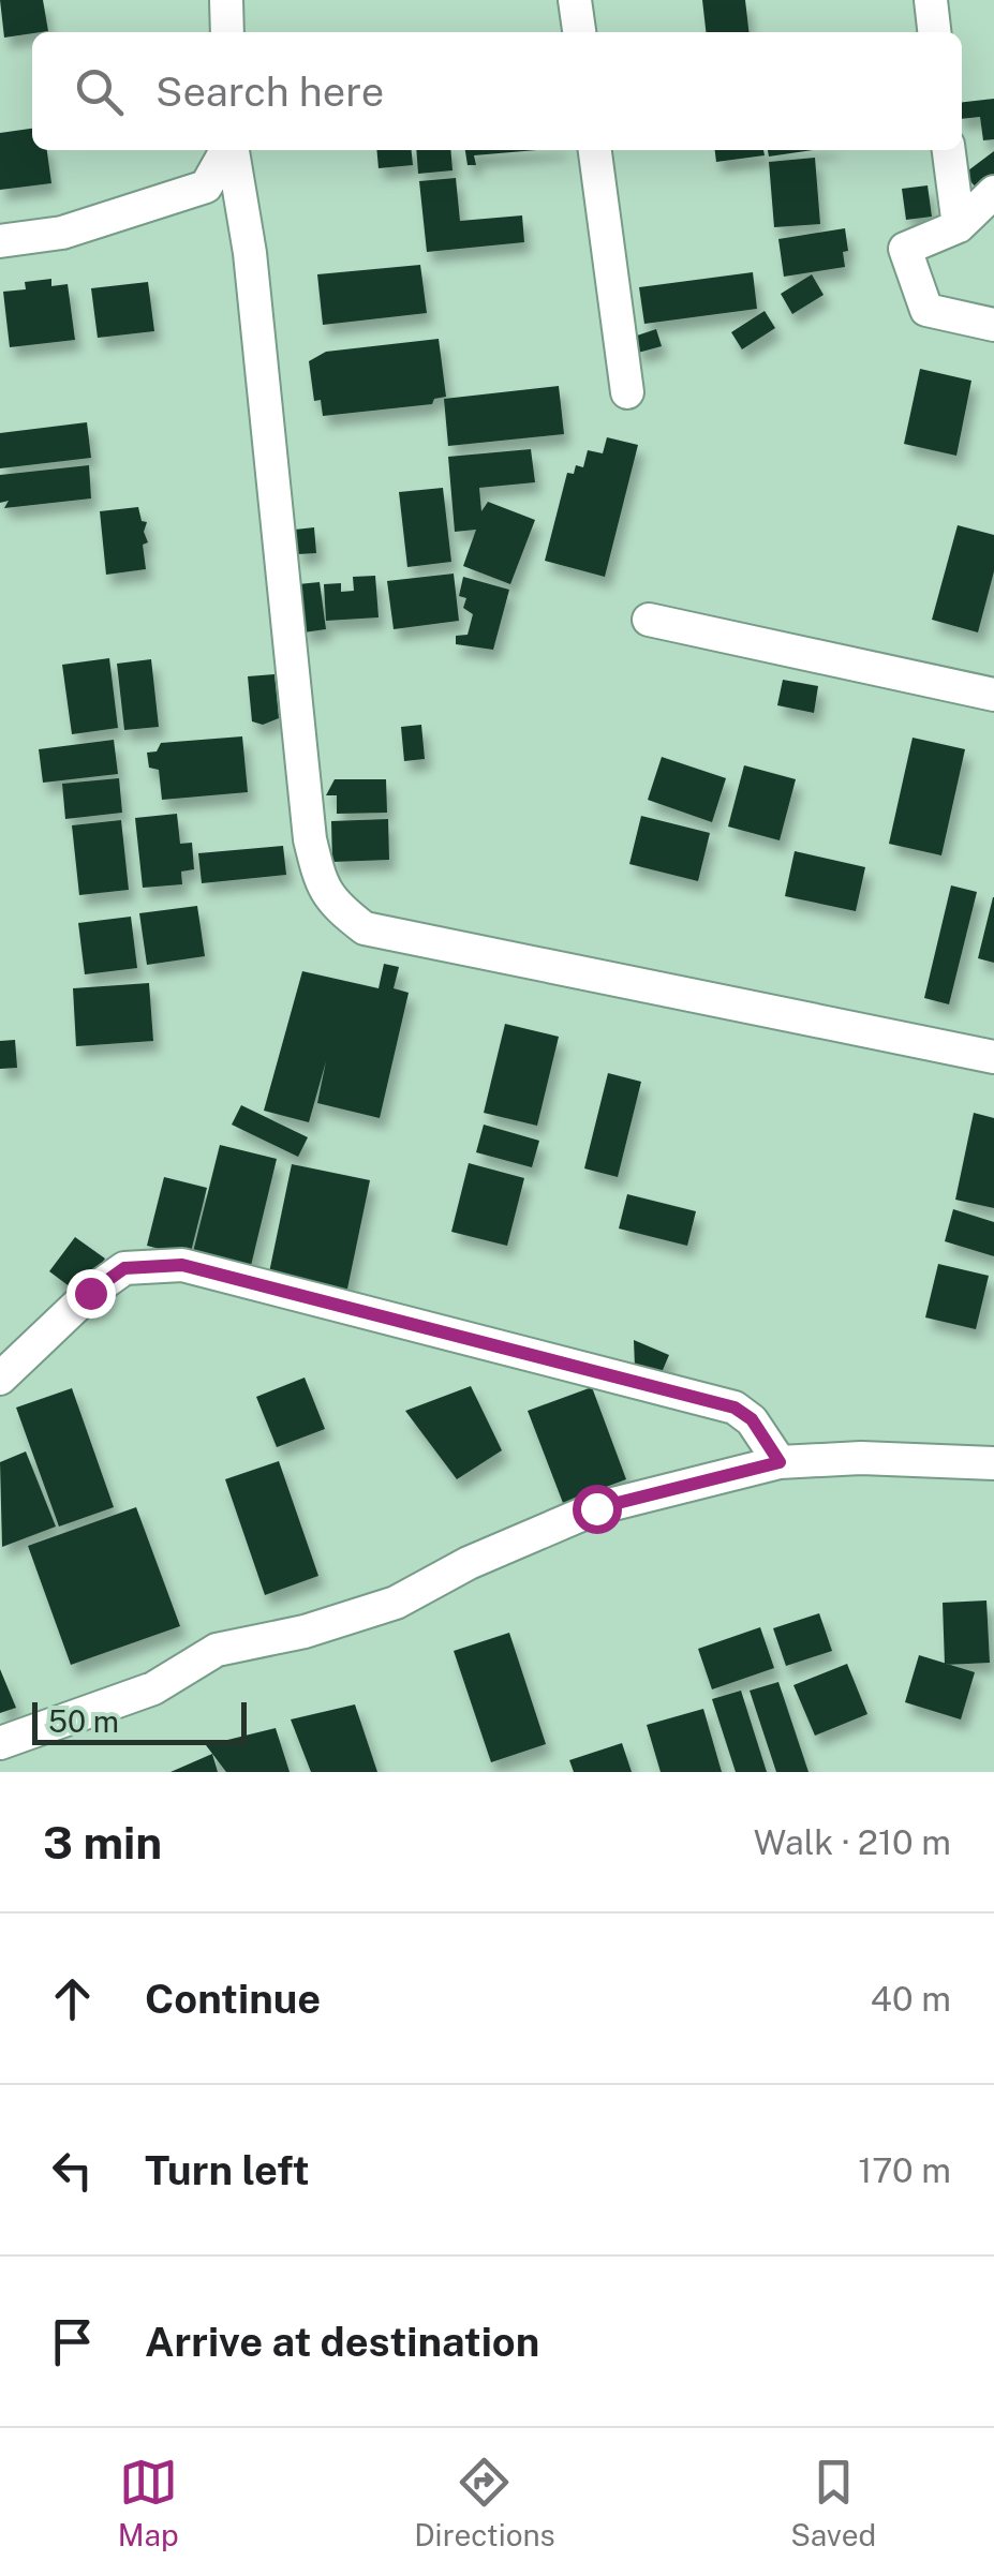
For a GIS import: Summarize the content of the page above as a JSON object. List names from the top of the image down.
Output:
{
  "scale_bar": "50 m",
  "page": {
    "search": "Search here",
    "scale": "50 m",
    "heading": ["3 min", "Walk · 210 m"],
    "list": [
      ["Continue", "40 m"],
      ["Turn left", "170 m"],
      "Arrive at destination"
    ],
    "nav": ["Map", "Directions", "Saved"]
  }
}
